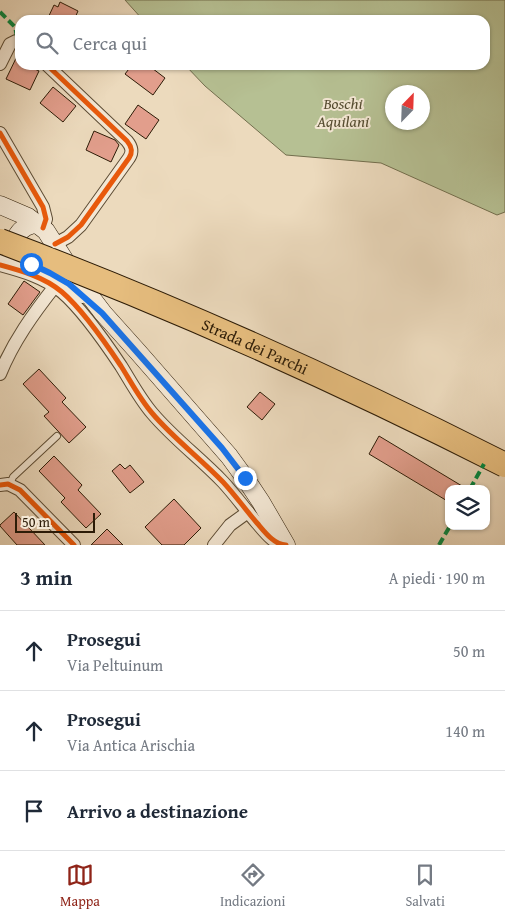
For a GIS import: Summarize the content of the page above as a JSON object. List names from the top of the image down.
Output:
{
  "streets": {
    "highway": ["Strada dei Parchi"]
  },
  "parks": ["Boschi Aquilani"],
  "scale_bar": "50 m",
  "north": "top right",
  "page": {
    "search": "Cerca qui",
    "scale": "50 m",
    "heading": ["3 min", "A piedi · 190 m"],
    "list": [
      ["Prosegui", "Via Peltuinum", "50 m"],
      ["Prosegui", "Via Antica Arischia", "140 m"],
      "Arrivo a destinazione"
    ],
    "nav": ["Mappa", "Indicazioni", "Salvati"]
  }
}
